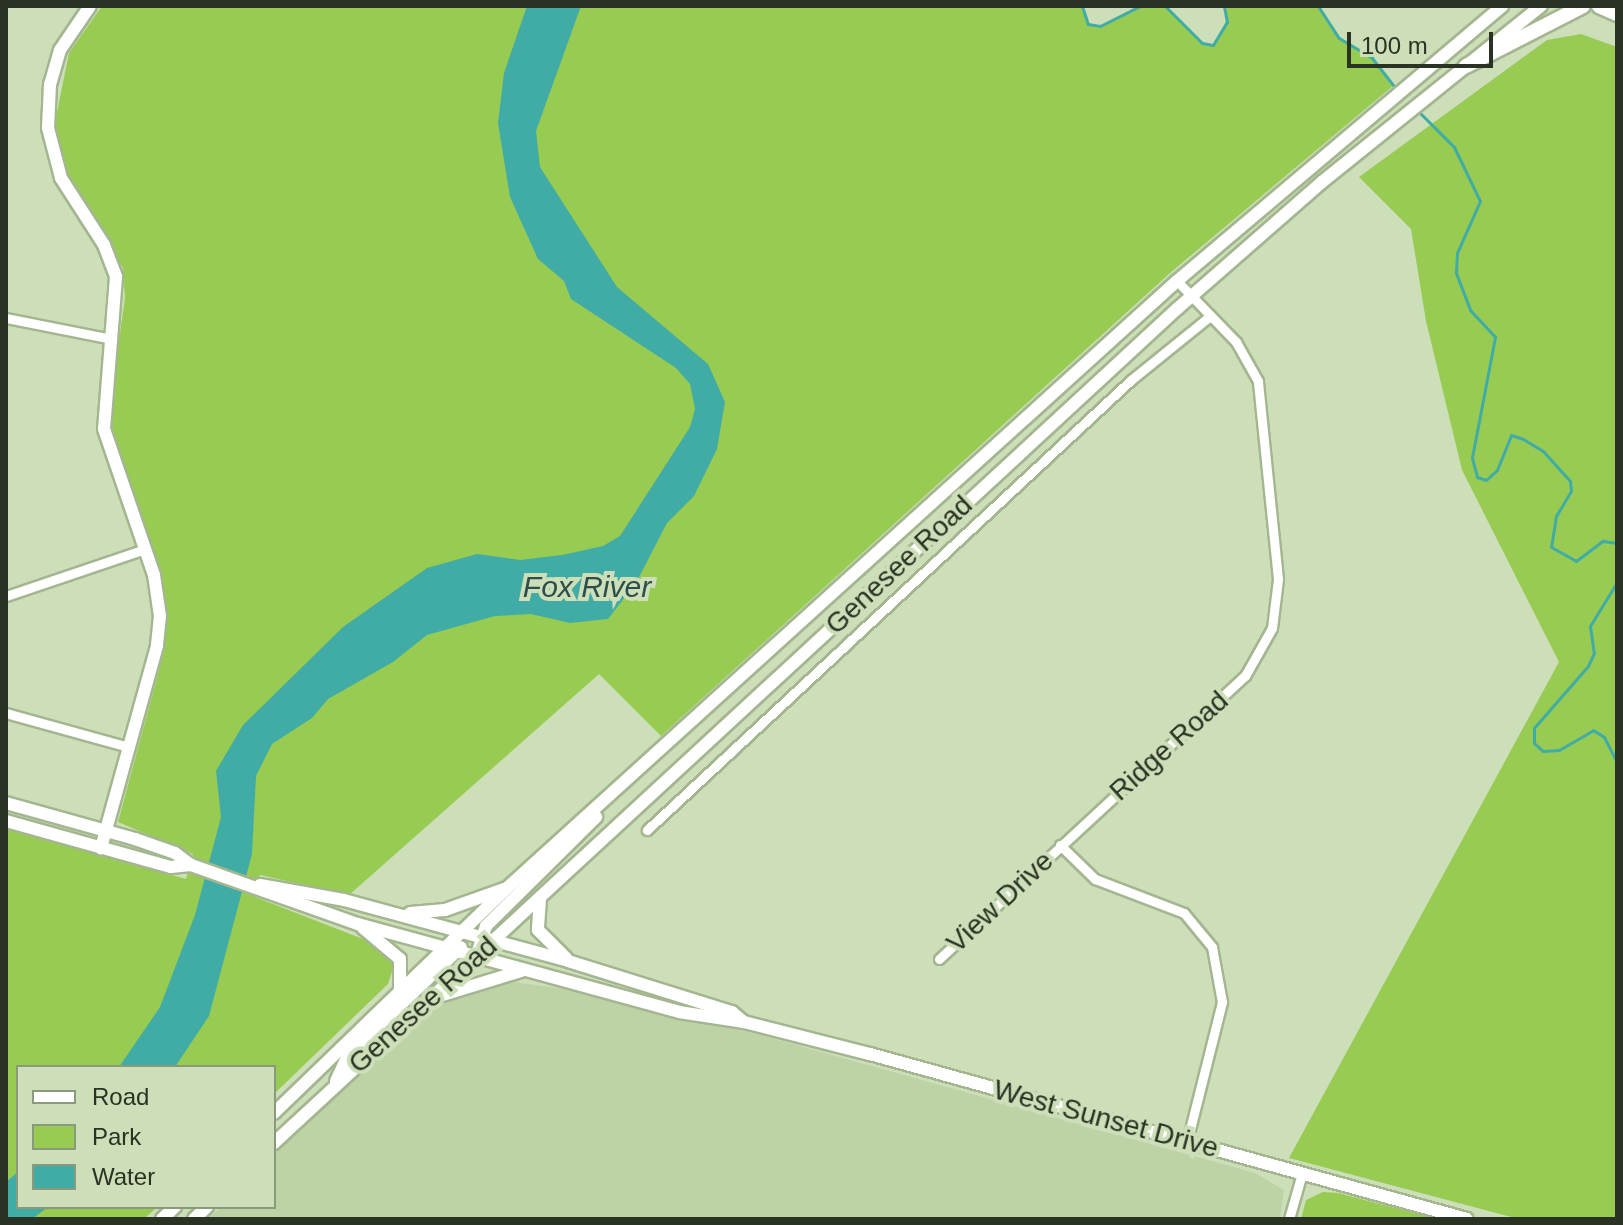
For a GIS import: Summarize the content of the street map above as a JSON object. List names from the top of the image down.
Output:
{
  "streets": {
    "main road": ["Genesee Road", "West Sunset Drive"],
    "street": ["Ridge Road", "View Drive"]
  },
  "crossings": [
    ["Genesee Road", "Ridge Road"],
    ["Genesee Road", "West Sunset Drive"],
    ["Ridge Road", "View Drive"]
  ],
  "water": ["Fox River"],
  "legend": ["Road", "Park", "Water"],
  "scale_bar": "100 m"
}
